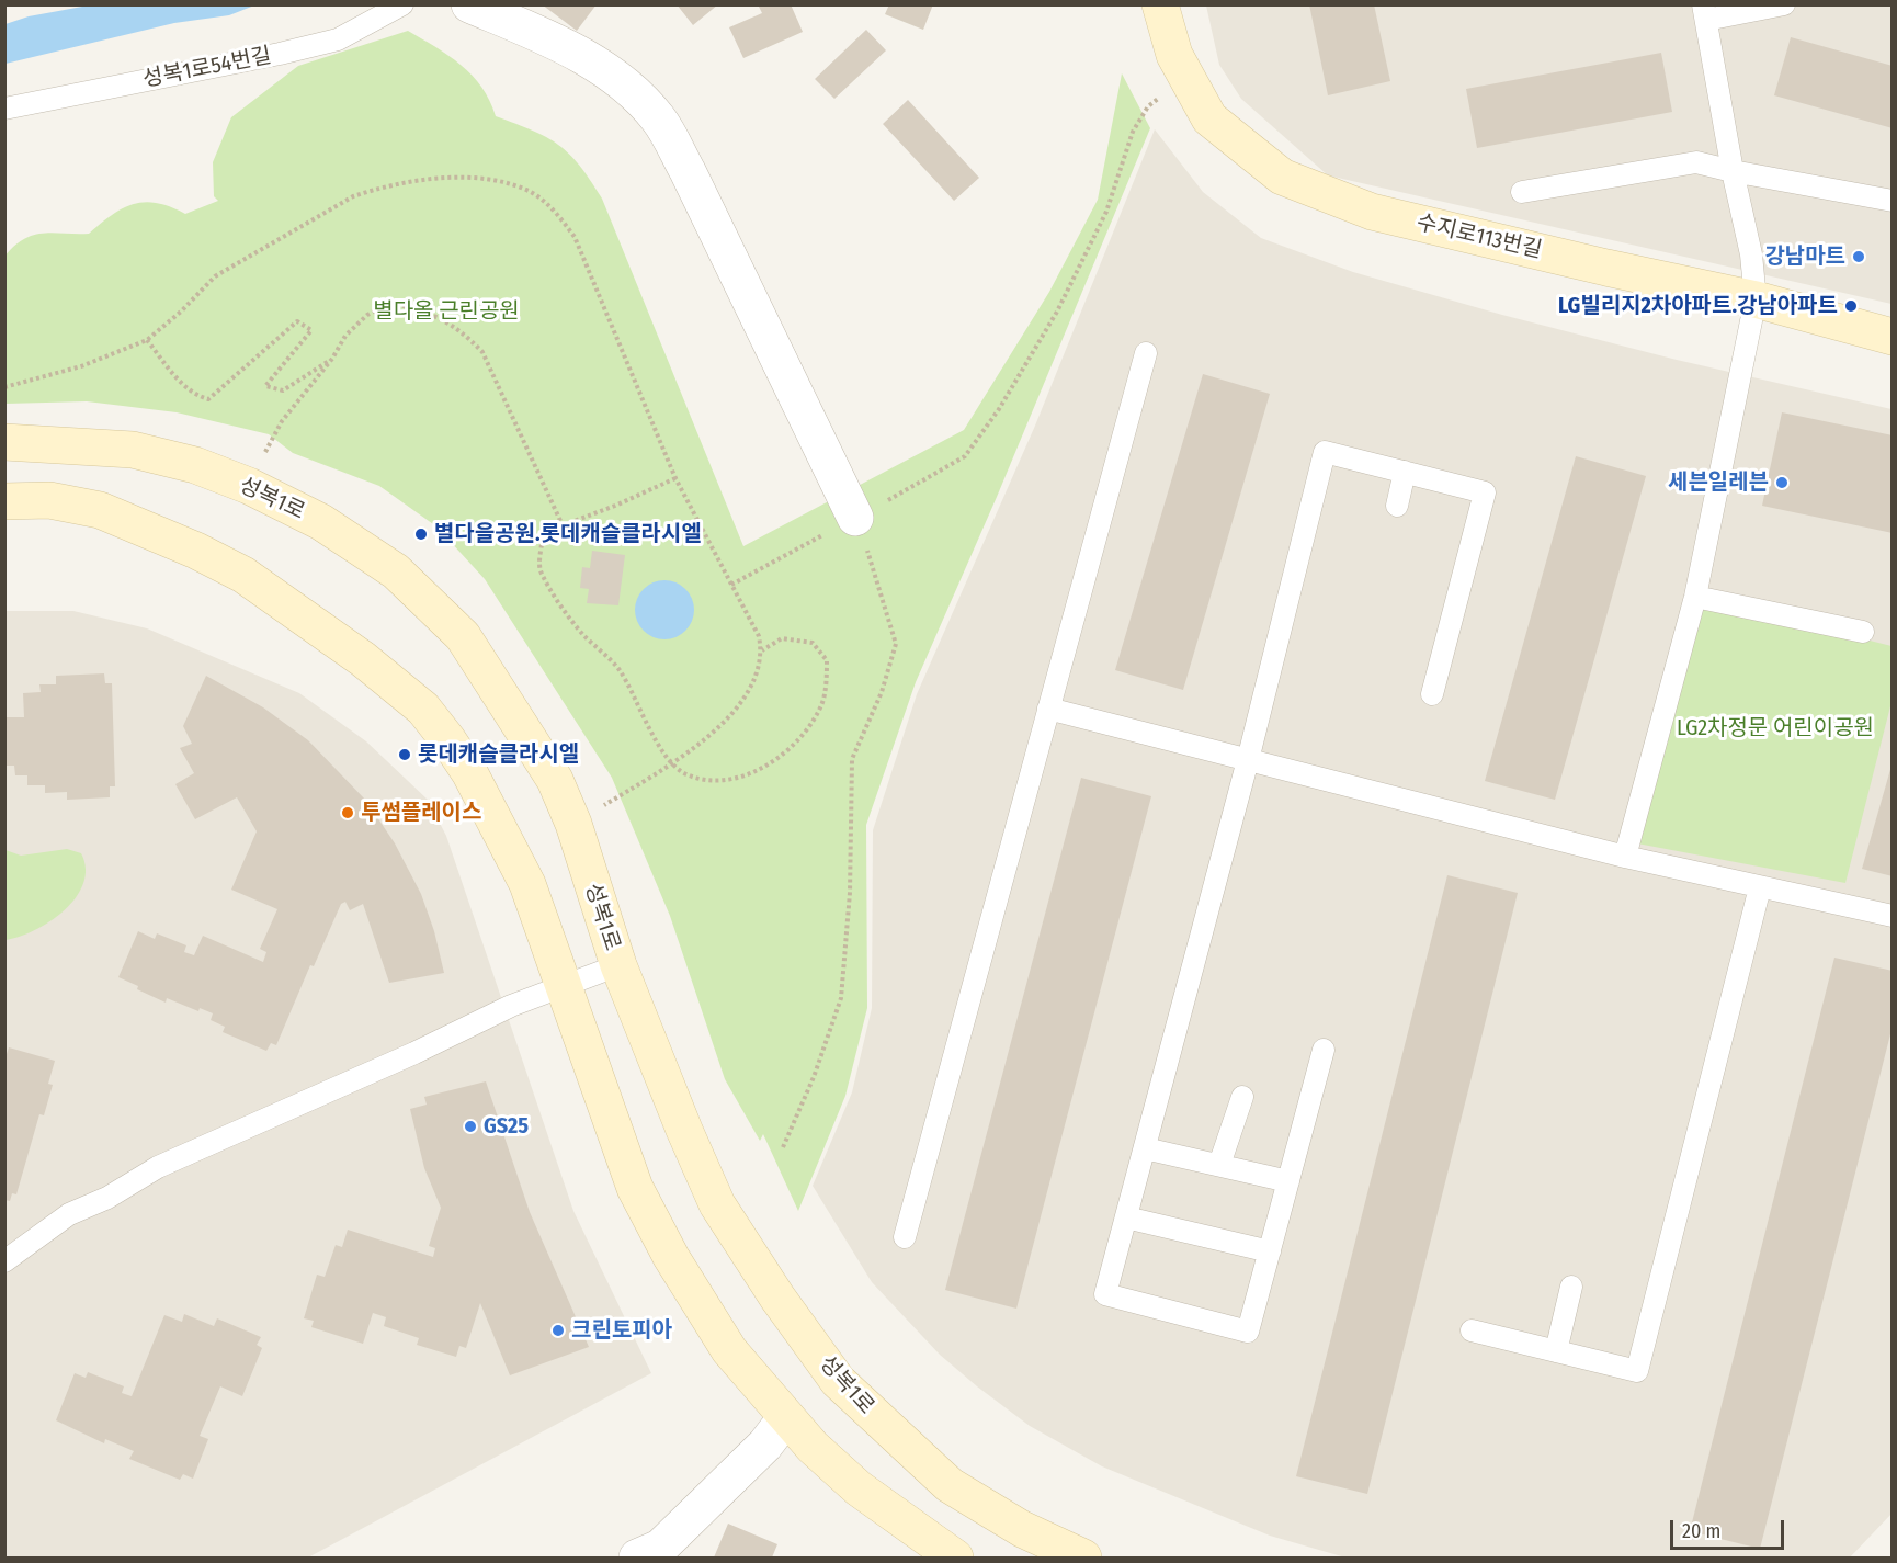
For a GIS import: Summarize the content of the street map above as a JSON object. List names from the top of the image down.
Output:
{
  "streets": {
    "street": ["수지로113번길", "성복1로"],
    "lane": ["성복1로54번길"]
  },
  "parks": ["별다올 근린공원", "LG2차정문 어린이공원"],
  "places": [
    "강남마트",
    "LG빌리지2차아파트.강남아파트",
    "세븐일레븐",
    "별다을공원.롯데캐슬클라시엘",
    "롯데캐슬클라시엘",
    "투썸플레이스",
    "GS25",
    "크린토피아"
  ],
  "scale_bar": "20 m"
}
